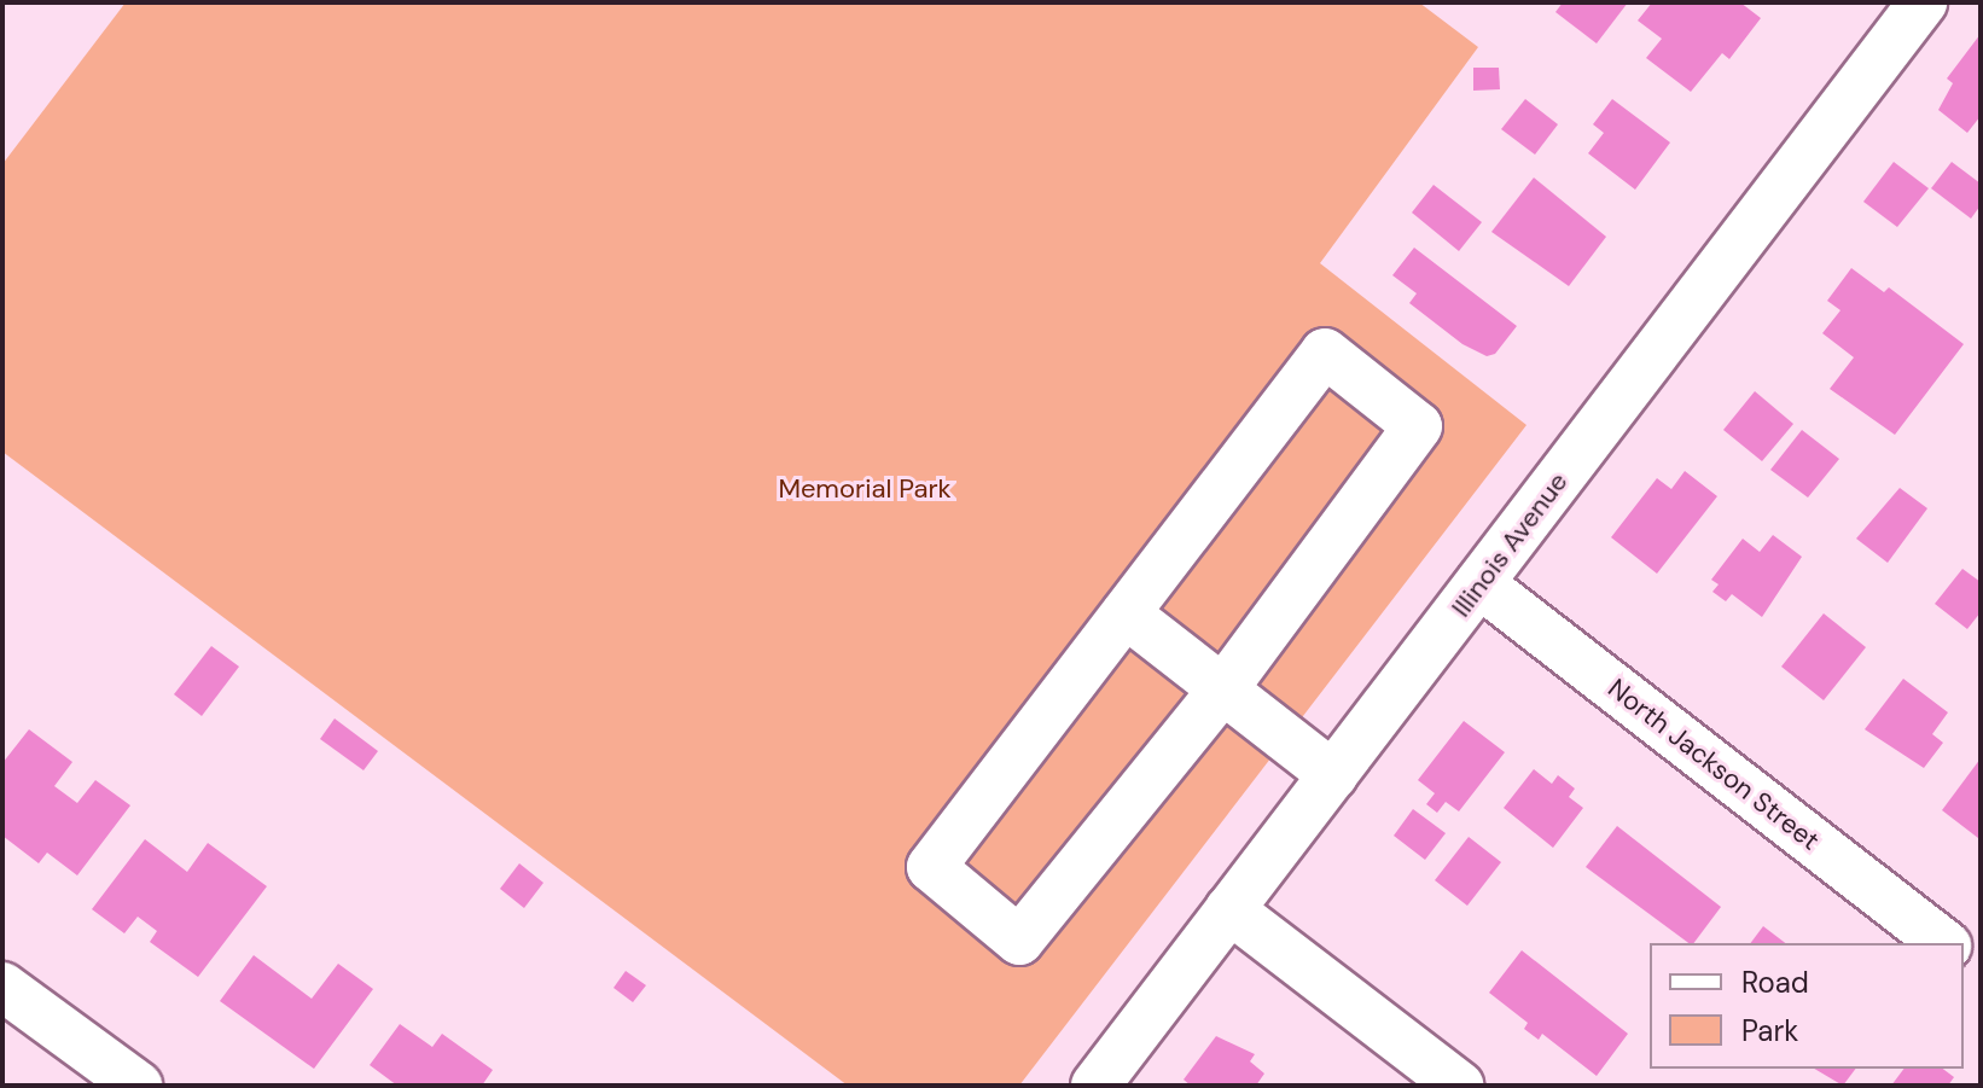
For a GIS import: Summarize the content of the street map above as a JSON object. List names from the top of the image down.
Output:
{
  "streets": {
    "street": ["Illinois Avenue", "North Jackson Street"]
  },
  "crossings": [
    ["Illinois Avenue", "North Jackson Street"]
  ],
  "parks": ["Memorial Park"],
  "legend": ["Road", "Park"]
}
